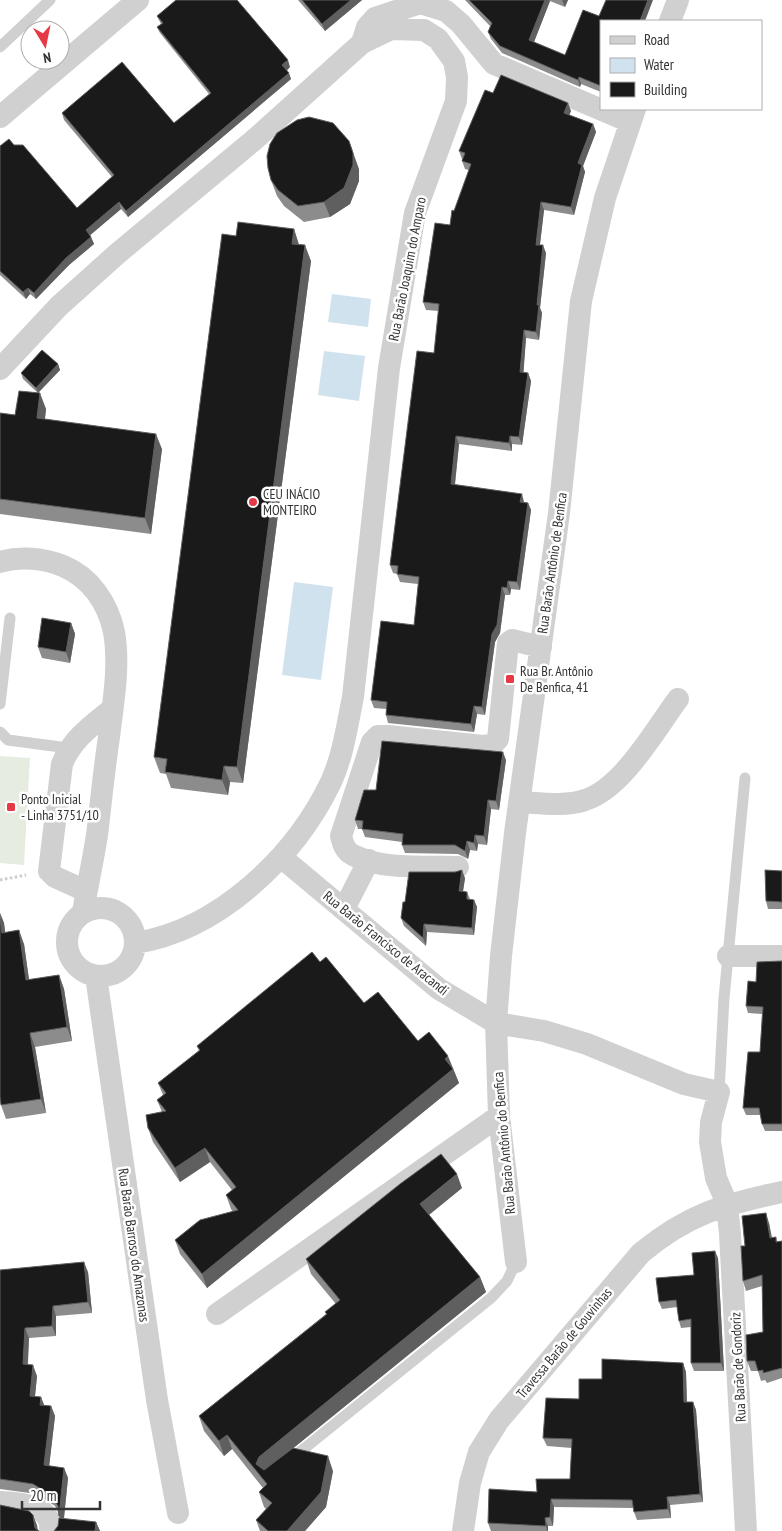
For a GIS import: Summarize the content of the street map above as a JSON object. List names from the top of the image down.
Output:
{
  "streets": {
    "street": [
      "Rua Barão Joaquim do Amparo",
      "Rua Barão Antônio de Benfica",
      "Rua Barão Francisco de Aracandi",
      "Rua Barão Antônio do Benfica",
      "Rua Barão Barroso do Amazonas",
      "Travessa Barão de Gouvinhas",
      "Rua Barão de Gondoriz"
    ]
  },
  "crossings": [
    ["Rua Barão Joaquim do Amparo", "Rua Barão Francisco de Aracandi"],
    ["Rua Barão Joaquim do Amparo", "Rua Barão Barroso do Amazonas"],
    ["Rua Barão Antônio de Benfica", "Rua Barão Francisco de Aracandi"],
    ["Rua Barão Antônio de Benfica", "Rua Barão Antônio do Benfica"],
    ["Rua Barão Francisco de Aracandi", "Rua Barão Antônio do Benfica"],
    ["Travessa Barão de Gouvinhas", "Rua Barão de Gondoriz"]
  ],
  "places": {
    "other": ["CEU INÁCIO MONTEIRO"],
    "transit": ["Rua Br. Antônio De Benfica, 41", "Ponto Inicial - Linha 3751/10"]
  },
  "legend": ["Road", "Water", "Building"],
  "scale_bar": "20 m",
  "north": "bottom"
}
